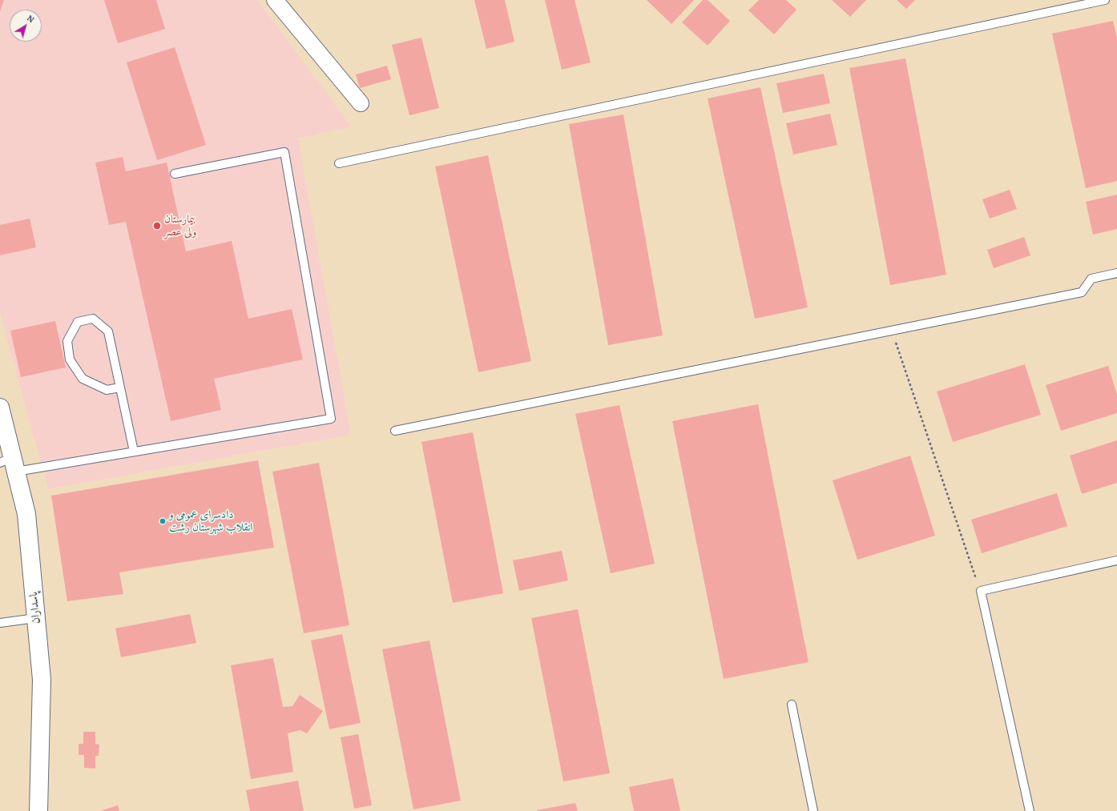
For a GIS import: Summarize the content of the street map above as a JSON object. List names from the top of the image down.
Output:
{
  "streets": {
    "main road": ["پاسداران"]
  },
  "places": ["بیمارستان ولی عصر", "دادسرای عمومی و انقلاب شهرستان رشت"],
  "north": "top right"
}
